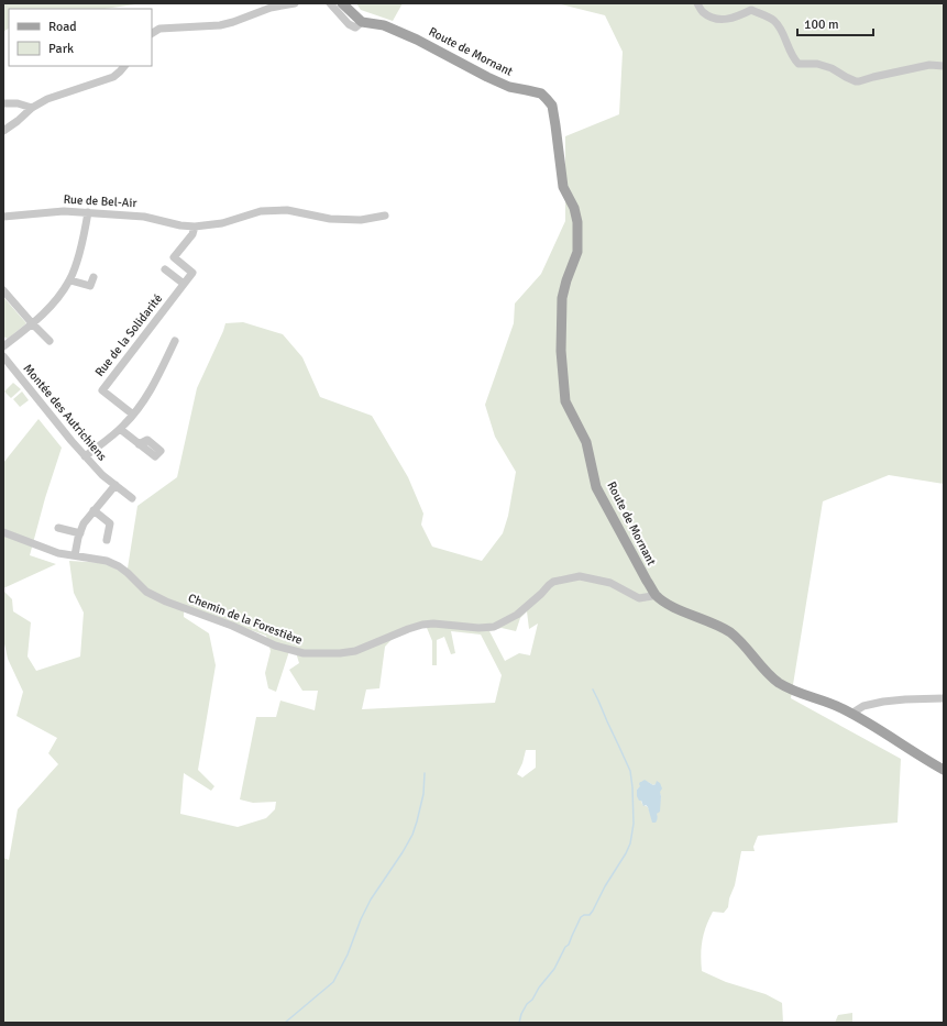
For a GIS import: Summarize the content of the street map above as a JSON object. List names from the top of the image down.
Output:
{
  "streets": {
    "main road": ["Route de Mornant"],
    "street": [
      "Rue de Bel-Air",
      "Rue de la Solidarité",
      "Montée des Autrichiens",
      "Chemin de la Forestière"
    ]
  },
  "crossings": [
    ["Route de Mornant", "Chemin de la Forestière"]
  ],
  "legend": ["Road", "Park"],
  "scale_bar": "100 m"
}
